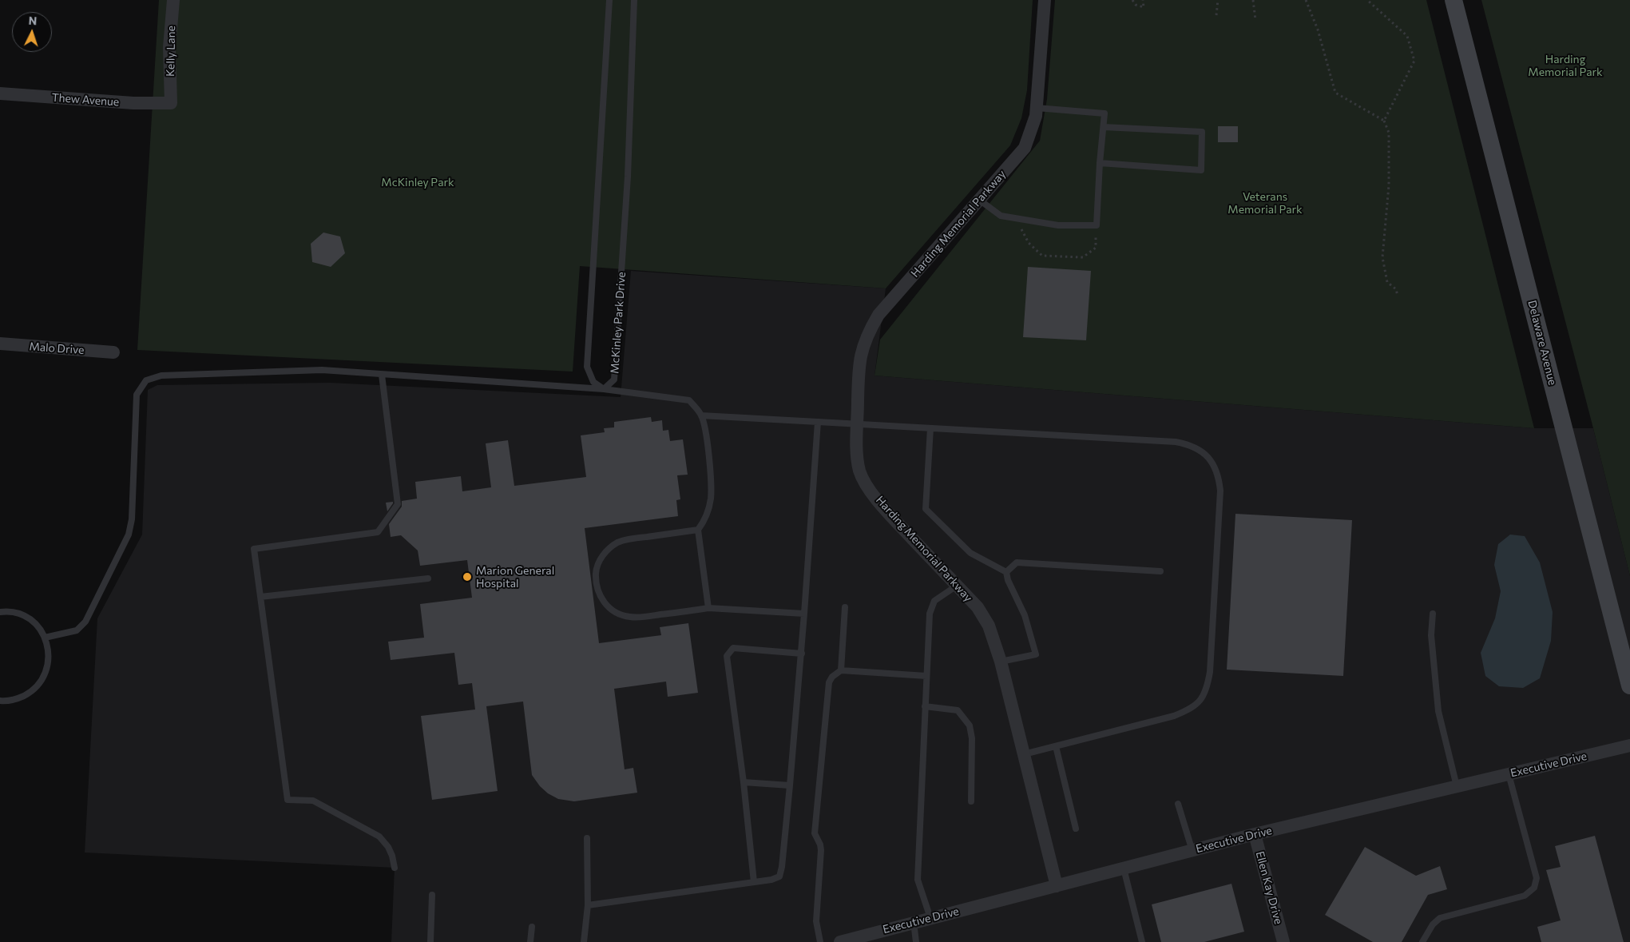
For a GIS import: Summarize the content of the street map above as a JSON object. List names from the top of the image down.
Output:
{
  "streets": {
    "main road": ["Delaware Avenue"],
    "street": [
      "Kelly Lane",
      "Thew Avenue",
      "Harding Memorial Parkway",
      "Malo Drive",
      "Executive Drive",
      "Ellen Kay Drive"
    ],
    "lane": ["McKinley Park Drive"]
  },
  "crossings": [
    ["Kelly Lane", "Thew Avenue"],
    ["Harding Memorial Parkway", "Executive Drive"],
    ["Executive Drive", "Ellen Kay Drive"]
  ],
  "parks": ["Harding Memorial Park", "McKinley Park", "Veterans Memorial Park"],
  "places": ["Marion General Hospital"],
  "north": "top"
}
